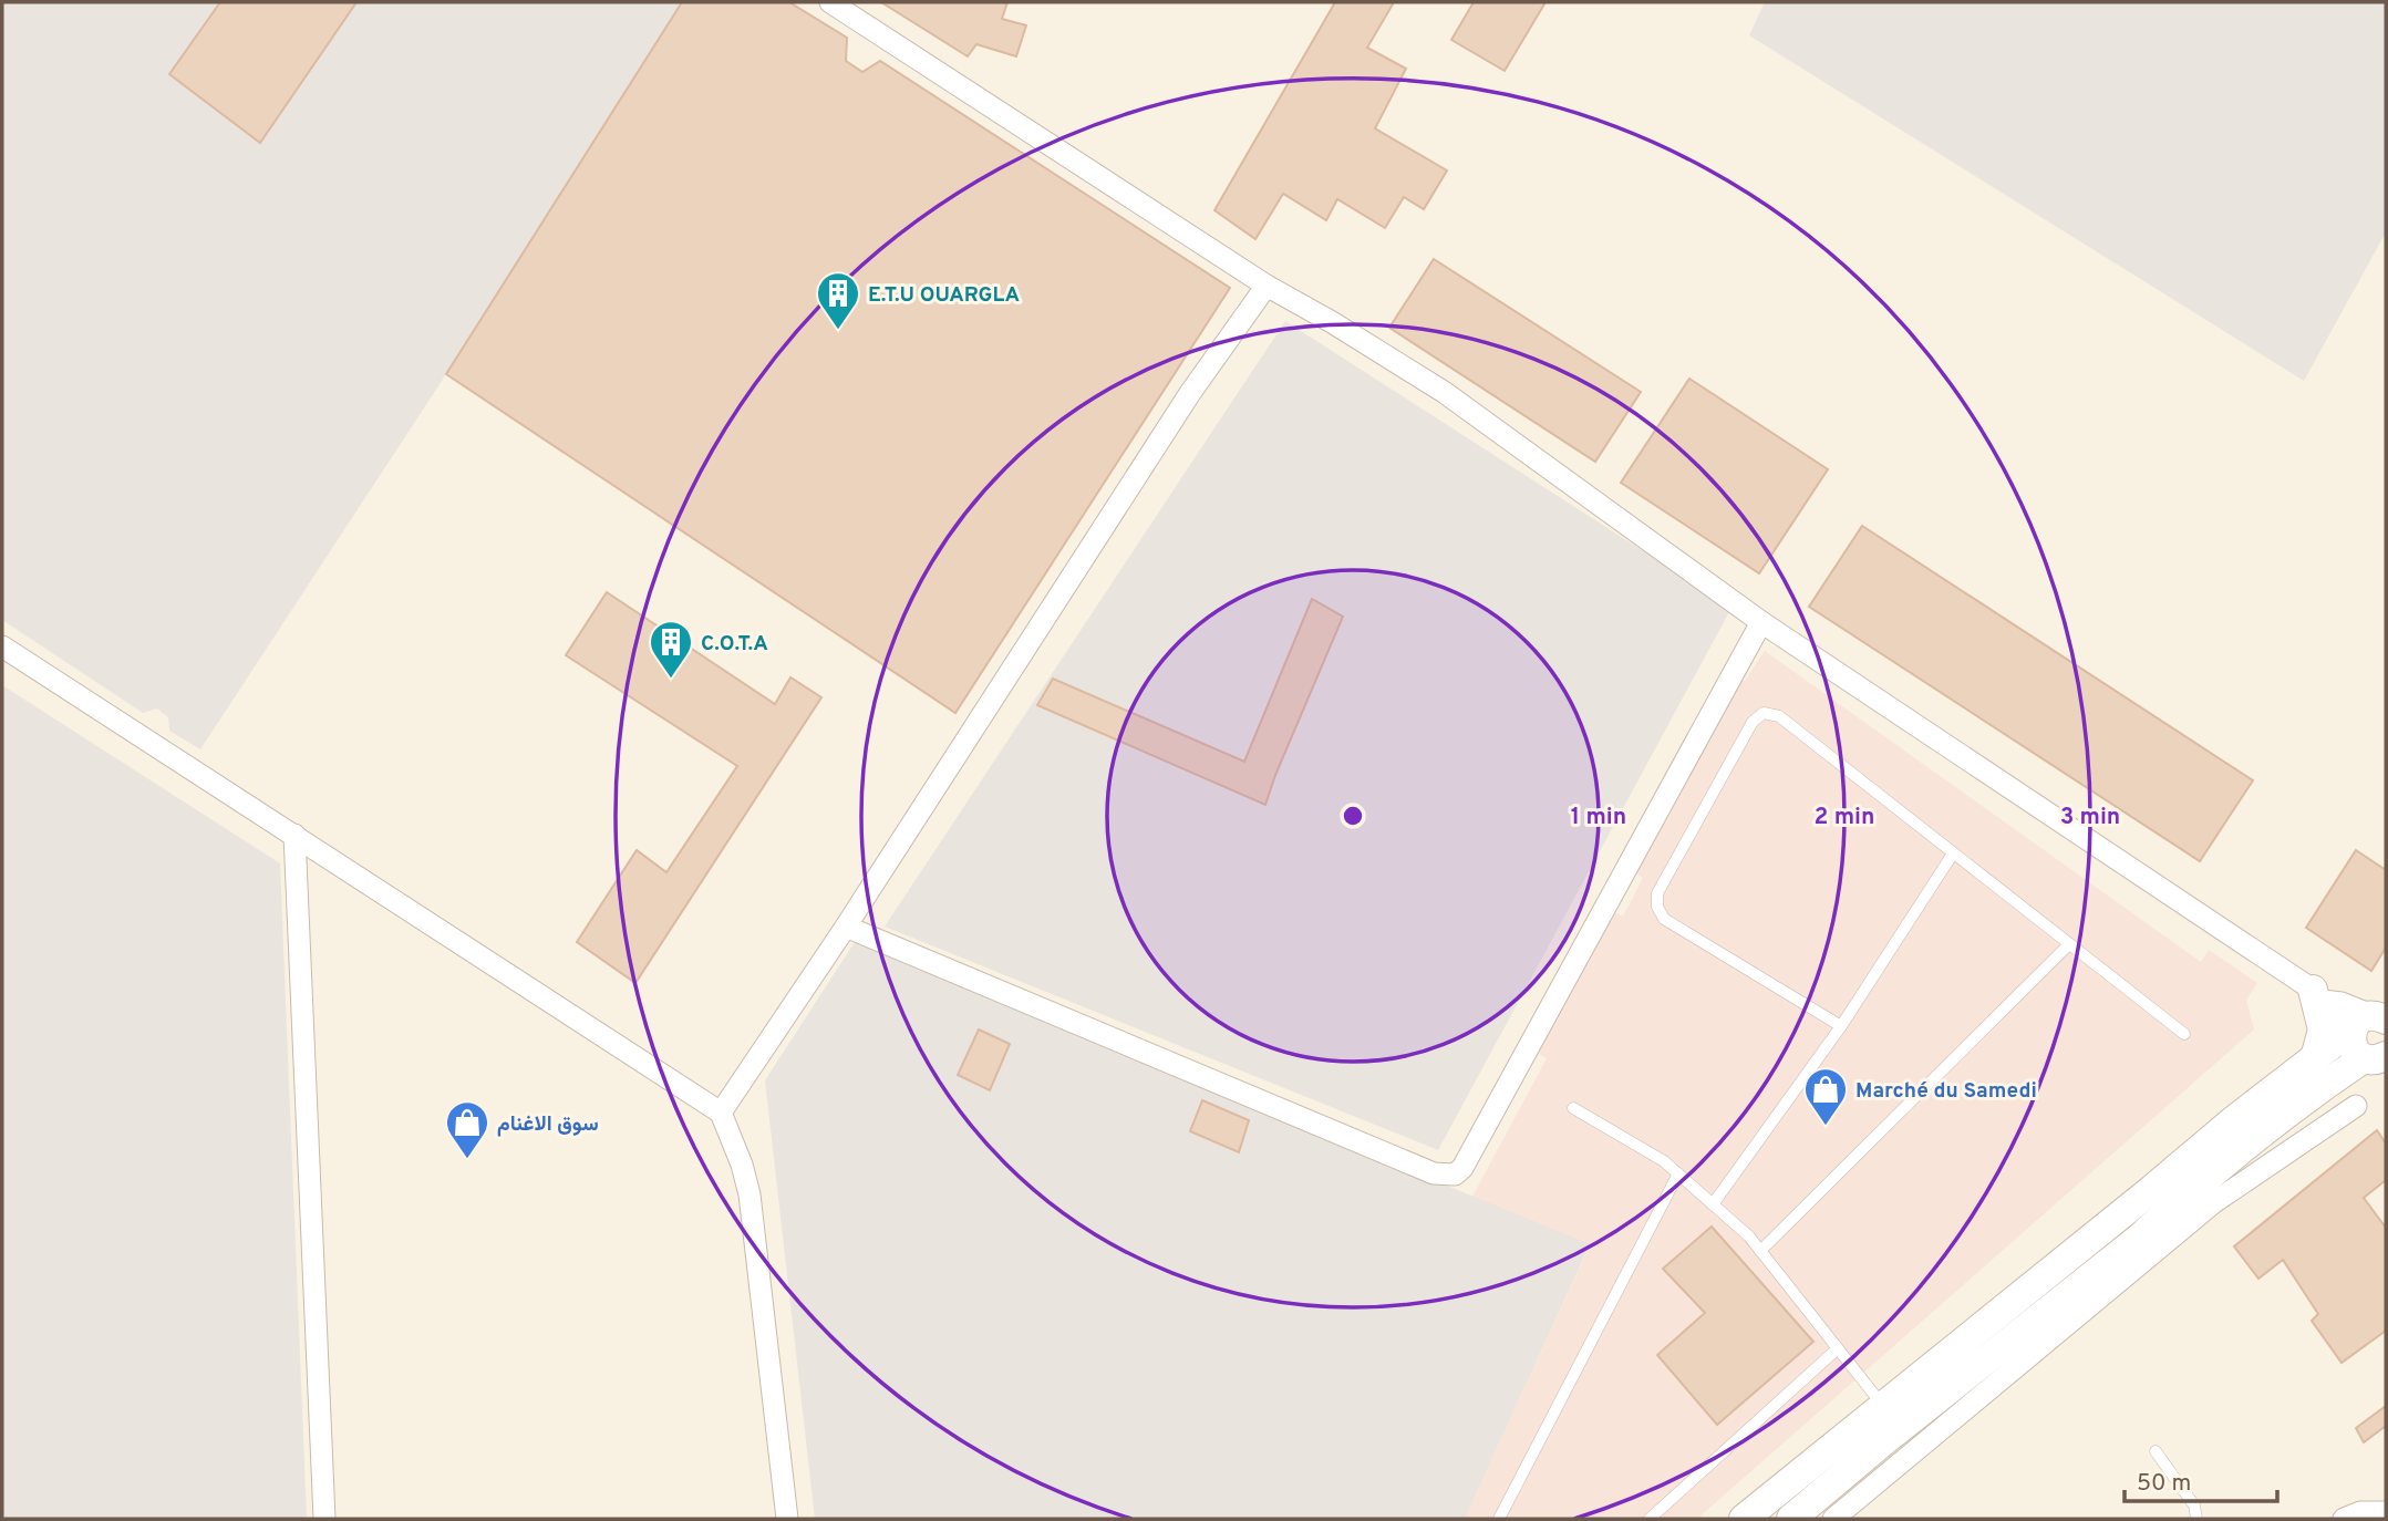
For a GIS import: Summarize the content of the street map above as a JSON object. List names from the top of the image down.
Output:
{
  "places": {
    "building": ["E.T.U OUARGLA", "C.O.T.A"],
    "shop": ["Marché du Samedi", "سوق الاغنام"]
  },
  "scale_bar": "50 m",
  "rings": ["1 min", "2 min", "3 min"]
}
